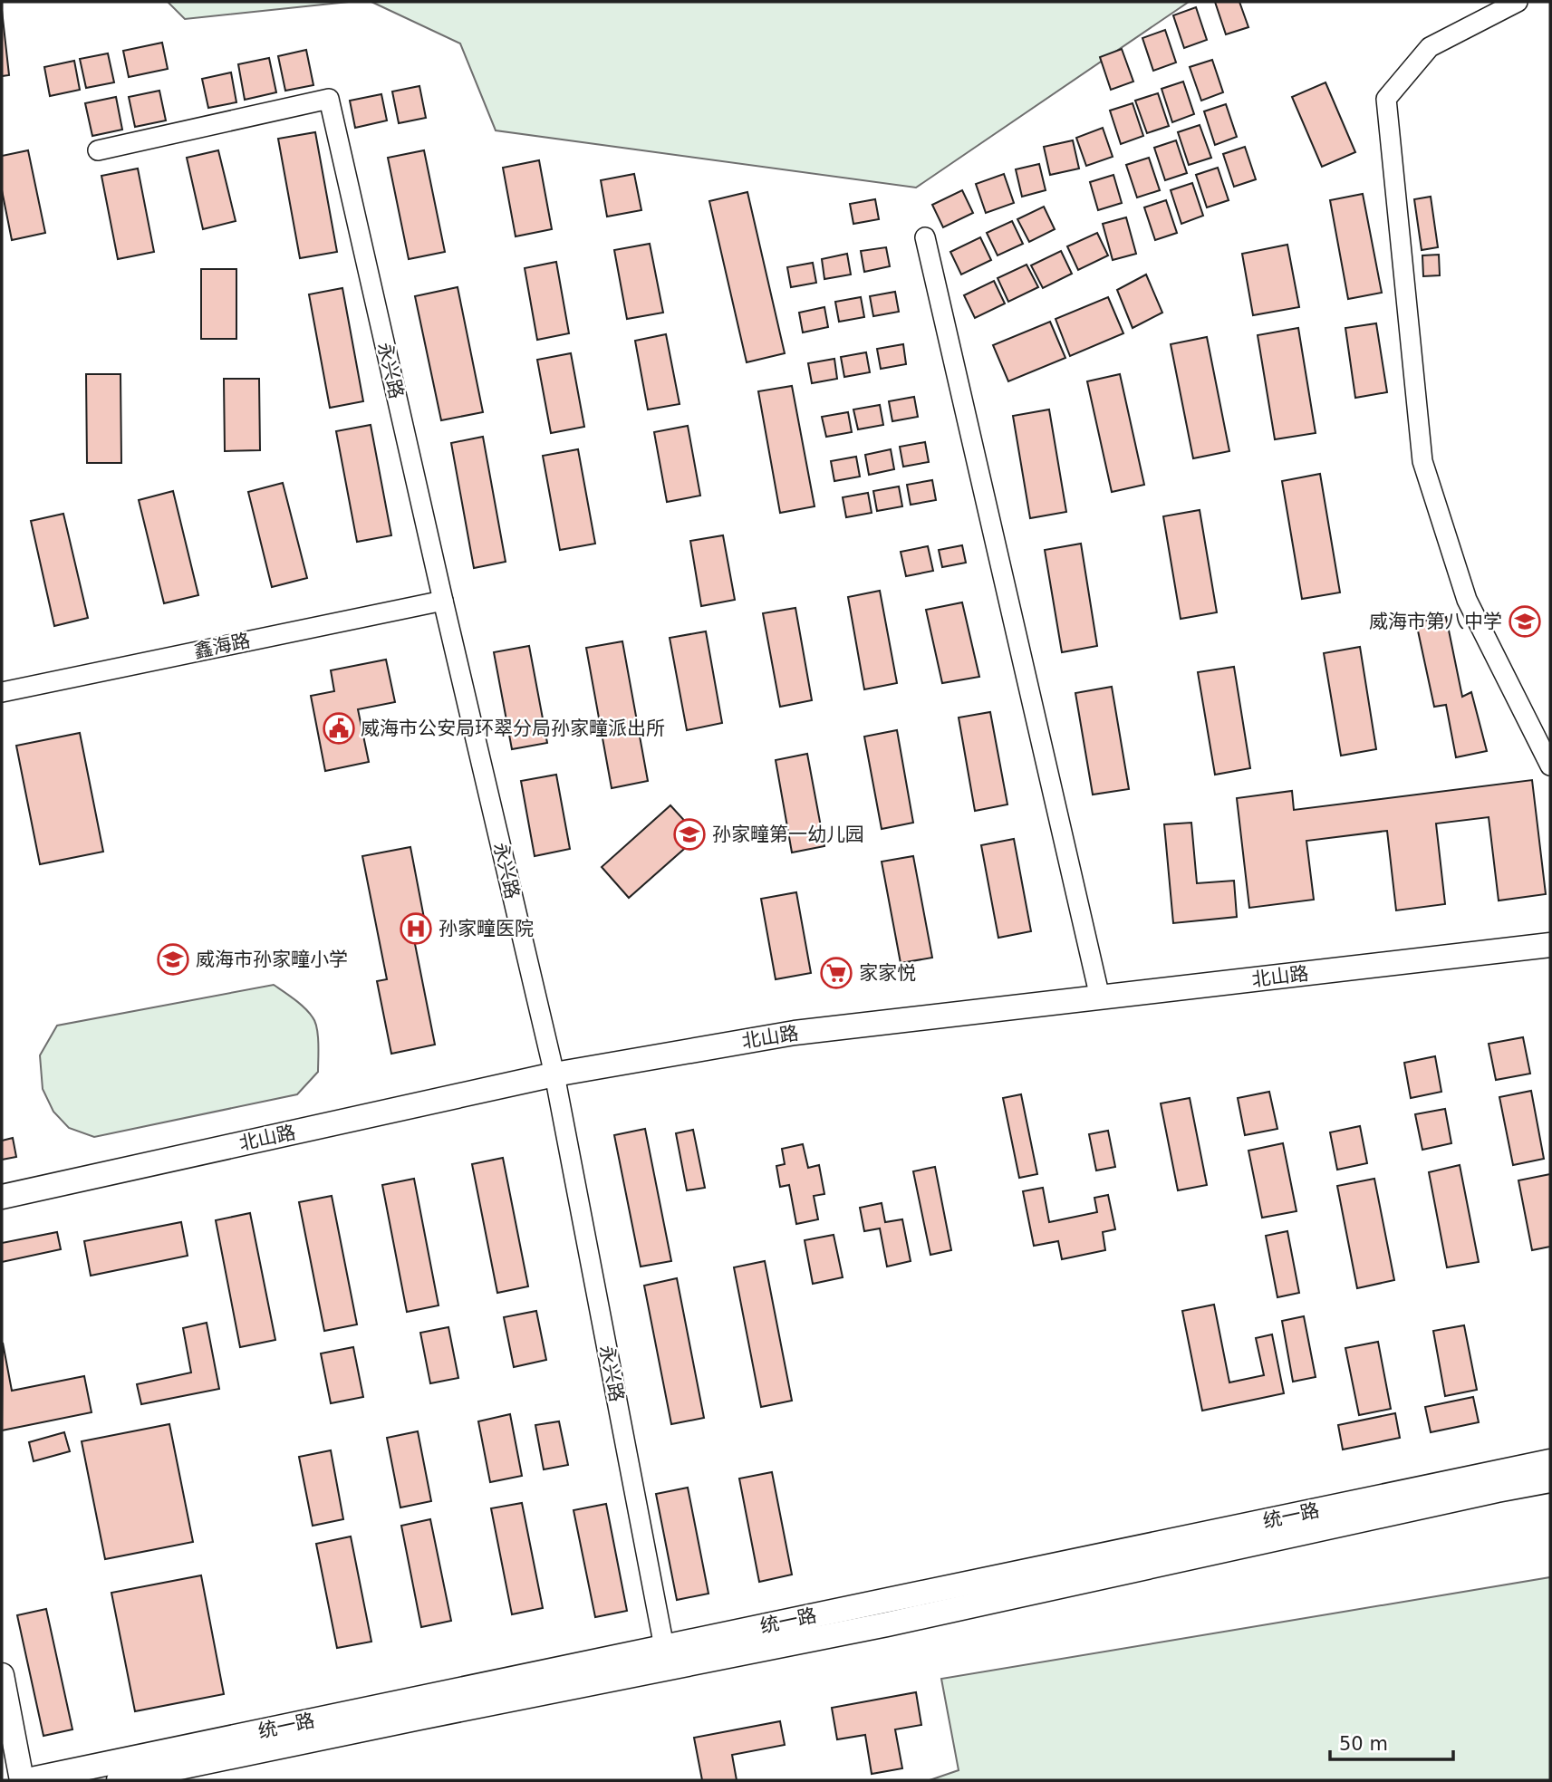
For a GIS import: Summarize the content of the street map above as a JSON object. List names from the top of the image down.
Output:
{
  "streets": {
    "main road": ["北山路", "统一路"],
    "street": ["永兴路", "鑫海路"]
  },
  "crossings": [
    ["永兴路", "鑫海路"],
    ["永兴路", "北山路"],
    ["永兴路", "统一路"]
  ],
  "places": {
    "school or university": ["威海市第八中学", "孙家疃第一幼儿园", "威海市孙家疃小学"],
    "public building": ["威海市公安局环翠分局孙家疃派出所"],
    "hospital": ["孙家疃医院"],
    "supermarket": ["家家悦"]
  },
  "scale_bar": "50 m"
}
